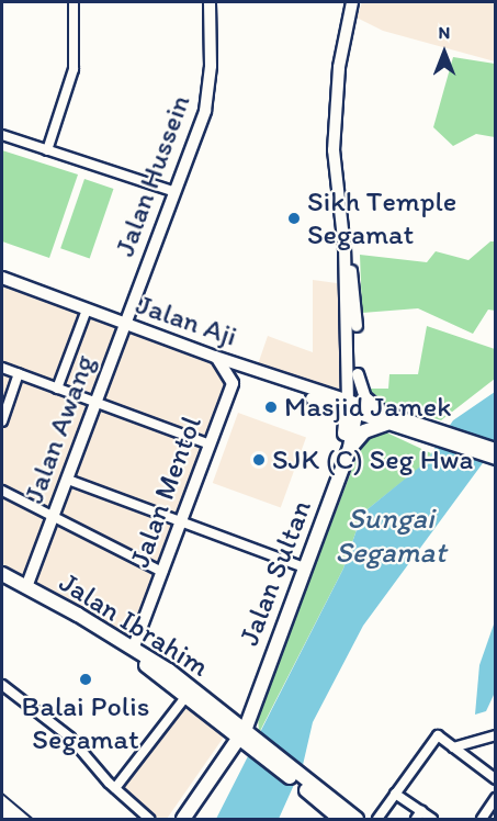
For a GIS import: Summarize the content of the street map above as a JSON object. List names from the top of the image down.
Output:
{
  "streets": {
    "highway": ["Jalan Sultan", "Jalan Ibrahim"],
    "main road": [
      "Jalan Hussein",
      "Jalan Aji",
      "Jalan Awang",
      "Jalan Mentol"
    ]
  },
  "crossings": [
    ["Jalan Hussein", "Jalan Aji"],
    ["Jalan Hussein", "Jalan Awang"],
    ["Jalan Aji", "Jalan Awang"],
    ["Jalan Aji", "Jalan Mentol"],
    ["Jalan Aji", "Jalan Sultan"],
    ["Jalan Awang", "Jalan Ibrahim"],
    ["Jalan Mentol", "Jalan Ibrahim"],
    ["Jalan Sultan", "Jalan Ibrahim"]
  ],
  "water": ["Sungai Segamat"],
  "places": [
    "Sikh Temple Segamat",
    "Masjid Jamek",
    "SJK (C) Seg Hwa",
    "Balai Polis Segamat"
  ],
  "north": "top"
}
